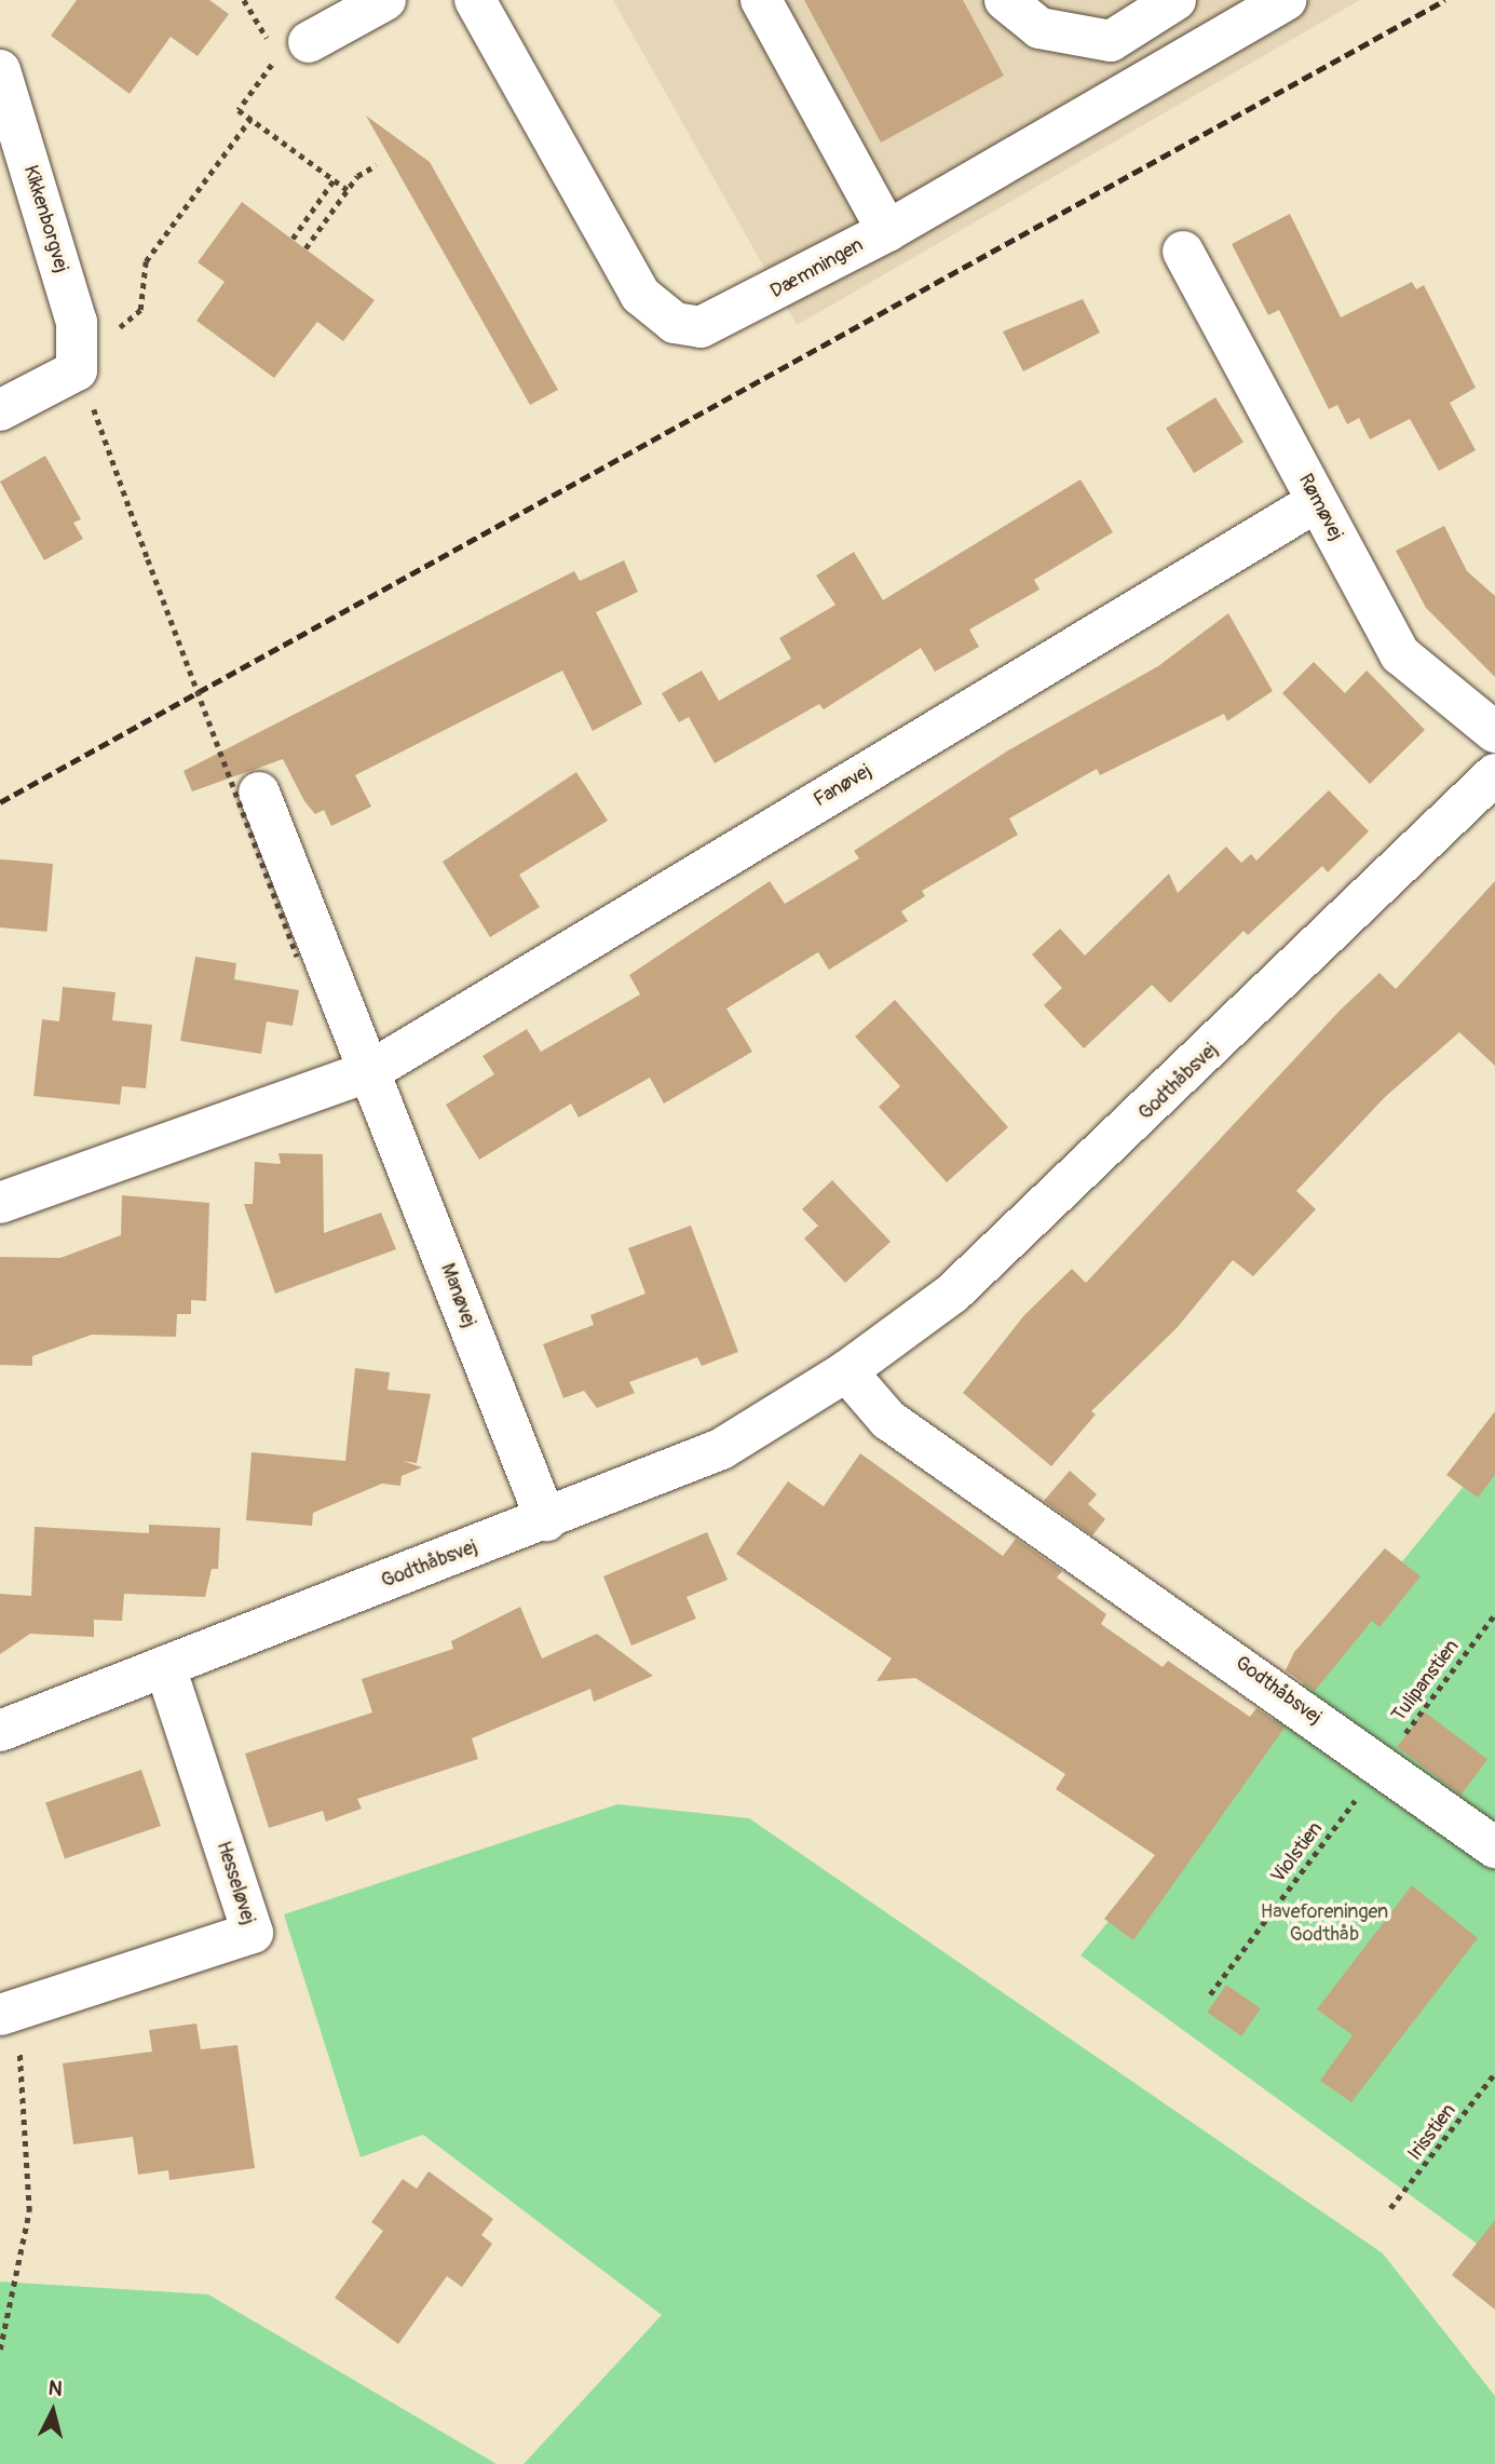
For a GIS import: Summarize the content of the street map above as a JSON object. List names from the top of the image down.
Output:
{
  "streets": {
    "street": [
      "Kikkenborgvej",
      "Dæmningen",
      "Rømøvej",
      "Fanøvej",
      "Godthåbsvej",
      "Manøvej",
      "Hesseløvej"
    ],
    "path": ["Tulipanstien", "Violstien", "Irisstien"]
  },
  "crossings": [
    ["Rømøvej", "Fanøvej"],
    ["Fanøvej", "Manøvej"],
    ["Godthåbsvej", "Manøvej"],
    ["Godthåbsvej", "Tulipanstien"],
    ["Godthåbsvej", "Violstien"],
    ["Godthåbsvej", "Hesseløvej"],
    ["Tulipanstien", "Violstien"]
  ],
  "parks": ["Haveforeningen Godthåb"],
  "north": "top"
}
